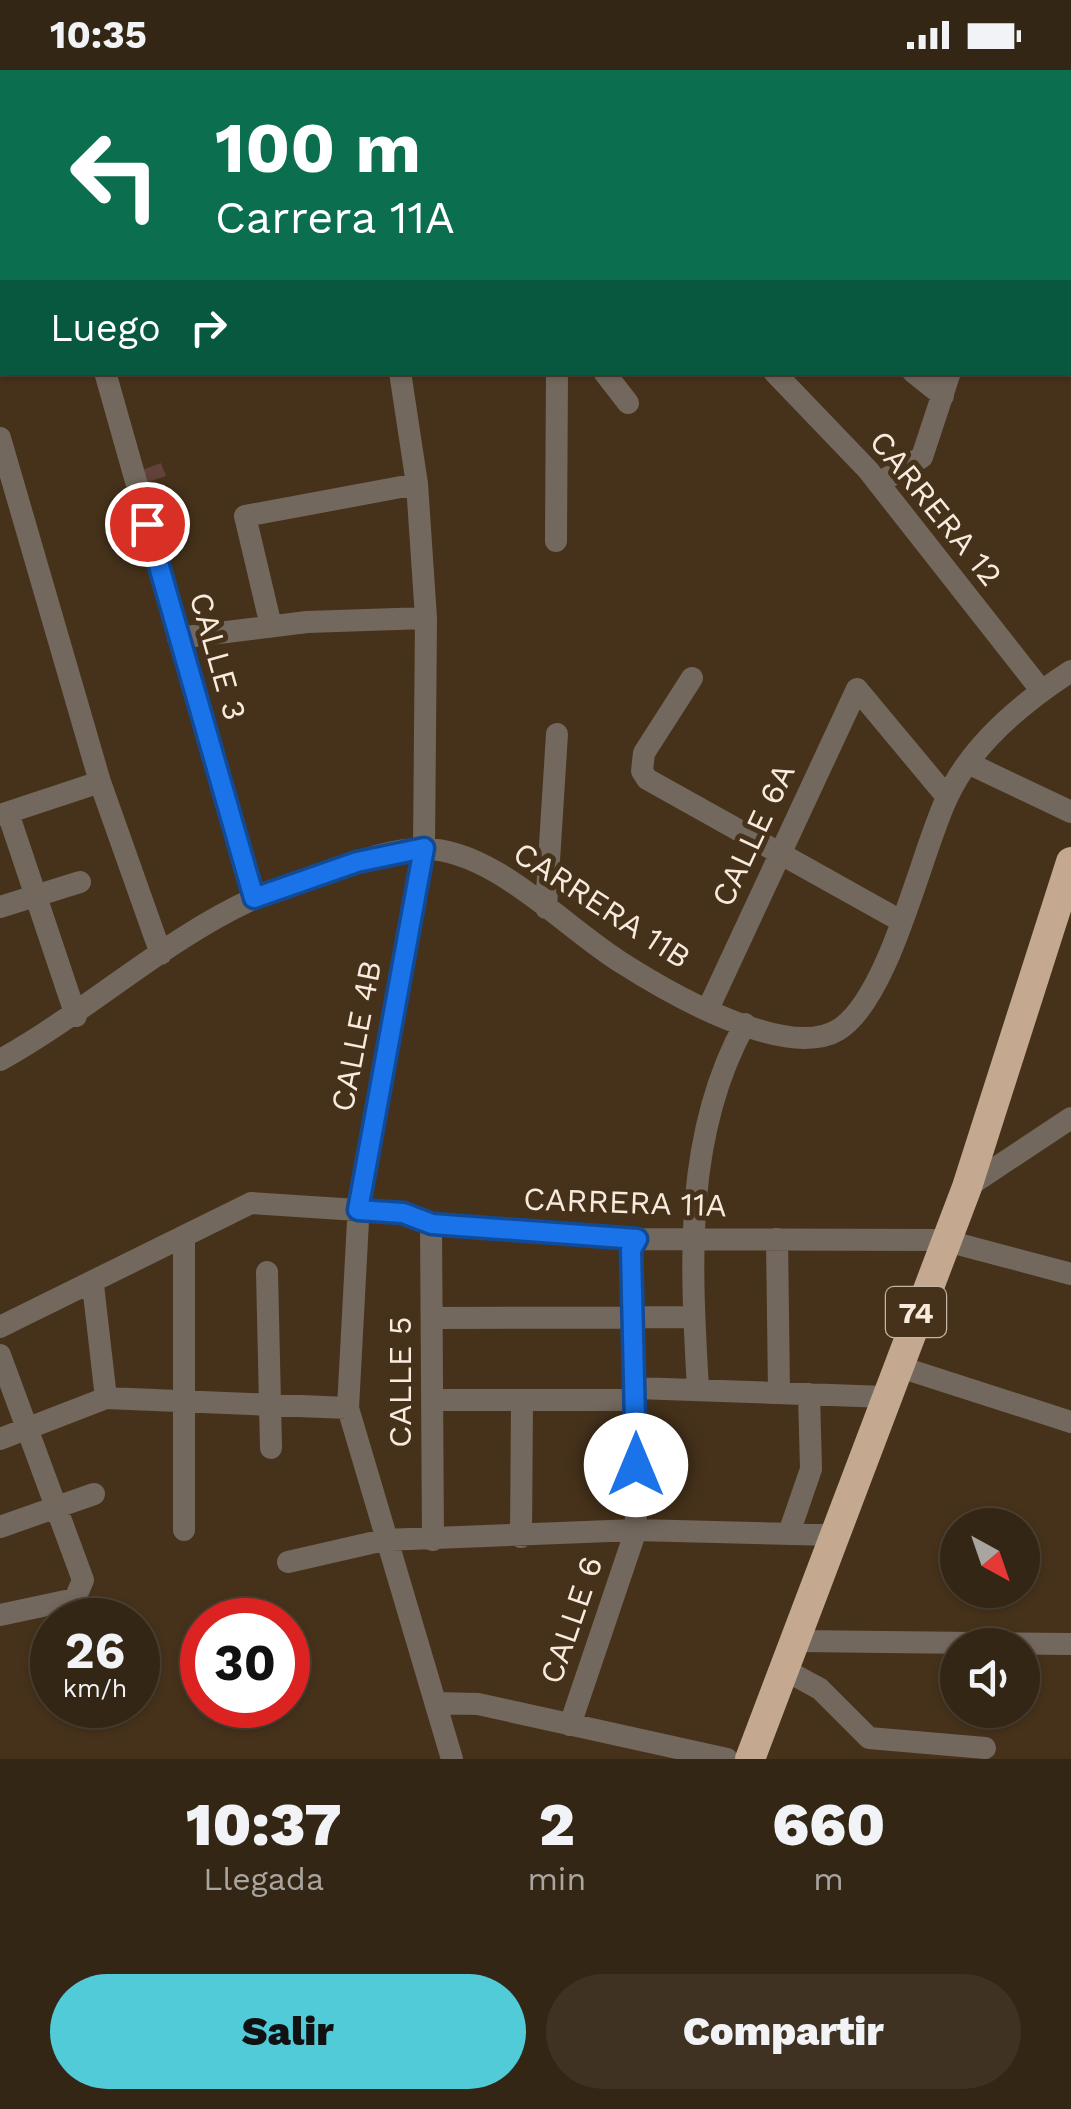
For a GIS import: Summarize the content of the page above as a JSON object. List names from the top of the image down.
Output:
{
  "streets": {
    "highway": ["74"],
    "street": [
      "CARRERA 12",
      "CALLE 3",
      "CALLE 6A",
      "CARRERA 11B",
      "CALLE 4B",
      "CARRERA 11A",
      "CALLE 5",
      "CALLE 6"
    ]
  },
  "crossings": [
    ["CARRERA 12", "CARRERA 11B"],
    ["CALLE 3", "CARRERA 11B"],
    ["CALLE 6A", "CARRERA 11B"],
    ["CARRERA 11B", "CALLE 4B"],
    ["CALLE 4B", "CARRERA 11A"],
    ["CARRERA 11A", "74"],
    ["CARRERA 11A", "CALLE 5"],
    ["CARRERA 11A", "CALLE 6"]
  ],
  "north": "bottom right",
  "page": {
    "status": "10:35",
    "turn": ["100 m", "Carrera 11A"],
    "then": "Luego",
    "speed": "26 km/h",
    "limit": "30",
    "eta": [
      "10:37",
      "Llegada",
      "2",
      "min",
      "660",
      "m"
    ],
    "buttons": ["Salir", "Compartir"]
  }
}
